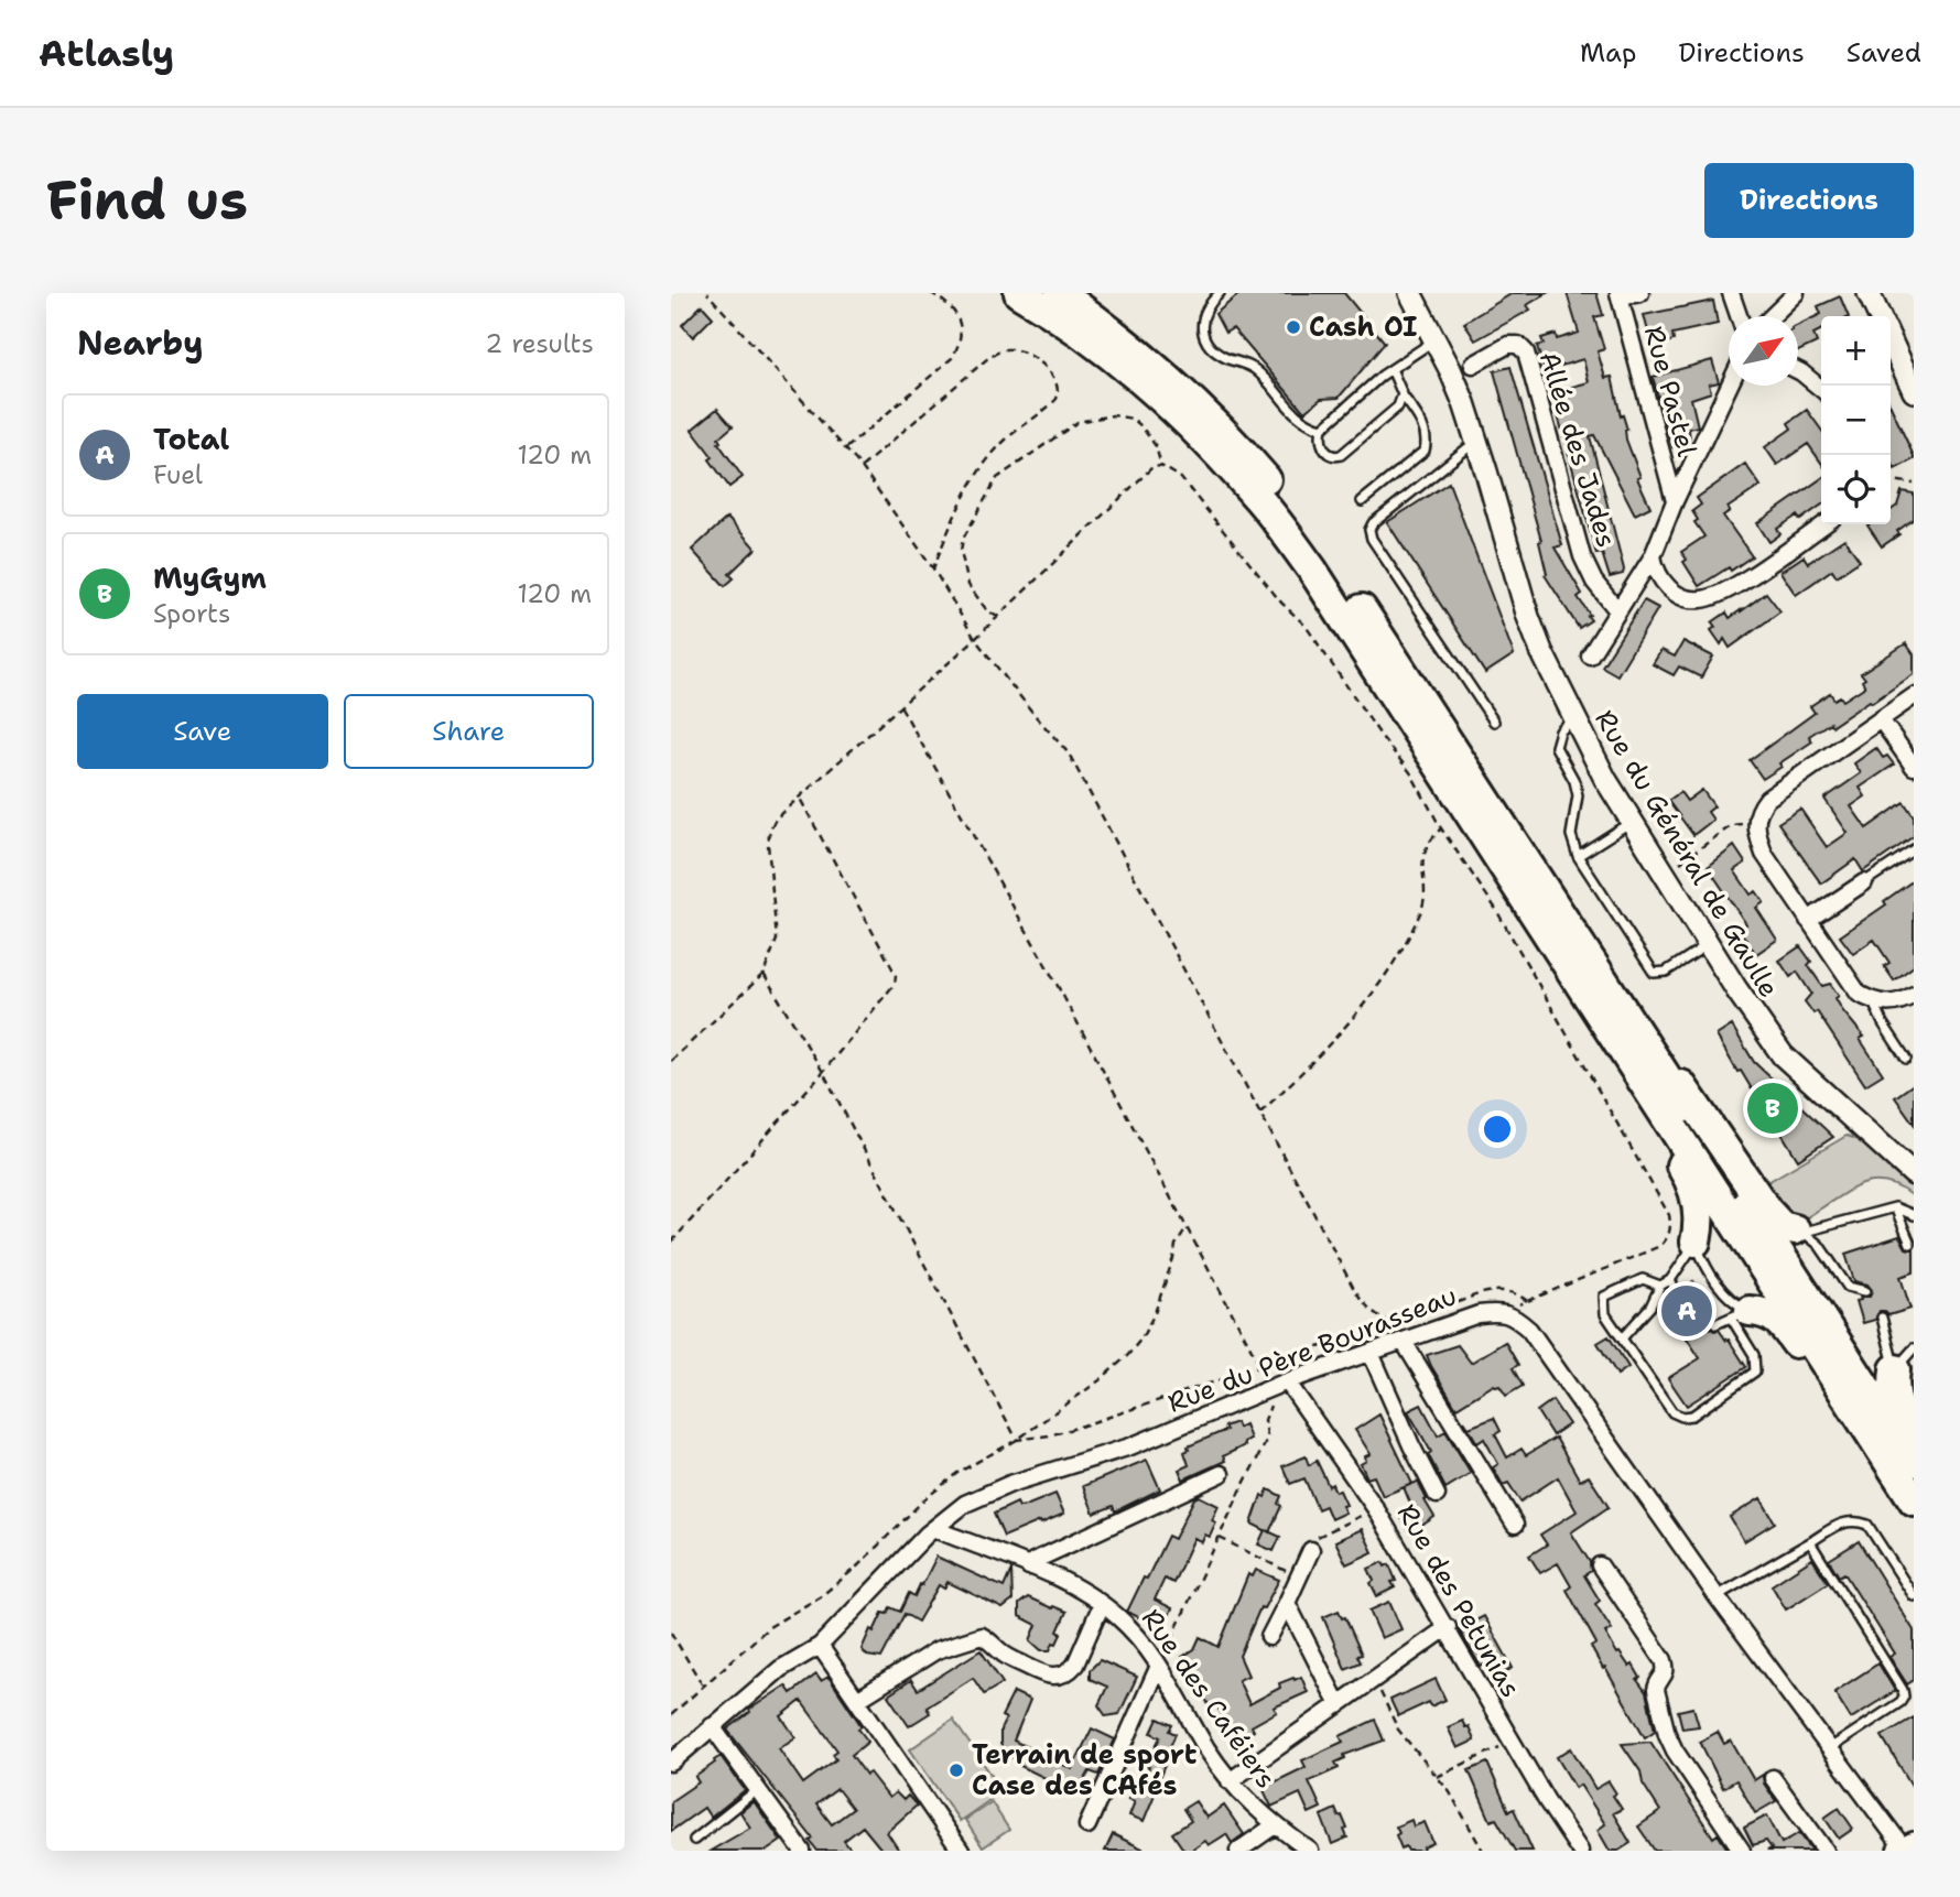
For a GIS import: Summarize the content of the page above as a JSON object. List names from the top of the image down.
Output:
{
  "streets": {
    "street": [
      "Rue Pastel",
      "Allée des Jades",
      "Rue du Général de Gaulle",
      "Rue du Père Bourasseau",
      "Rue des Petunias",
      "Rue des Caféiers"
    ]
  },
  "crossings": [
    ["Rue du Père Bourasseau", "Rue des Petunias"],
    ["Rue du Père Bourasseau", "Rue des Caféiers"]
  ],
  "places": ["Cash OI", "Terrain de sport Case des CAfés"],
  "north": "top right",
  "page": {
    "header": "Atlasly",
    "nav": ["Map", "Directions", "Saved"],
    "buttons": [
      "Directions",
      ["Save", "Share"]
    ],
    "title": "Find us",
    "heading": ["Nearby", "2 results"],
    "map_buttons": ["+", "−"],
    "list": [
      {
        "mark": "A",
        "name": "Total",
        "note": "Fuel",
        "value": "120 m"
      },
      {
        "mark": "B",
        "name": "MyGym",
        "note": "Sports",
        "value": "120 m"
      }
    ],
    "pins": ["B", "A"]
  }
}
